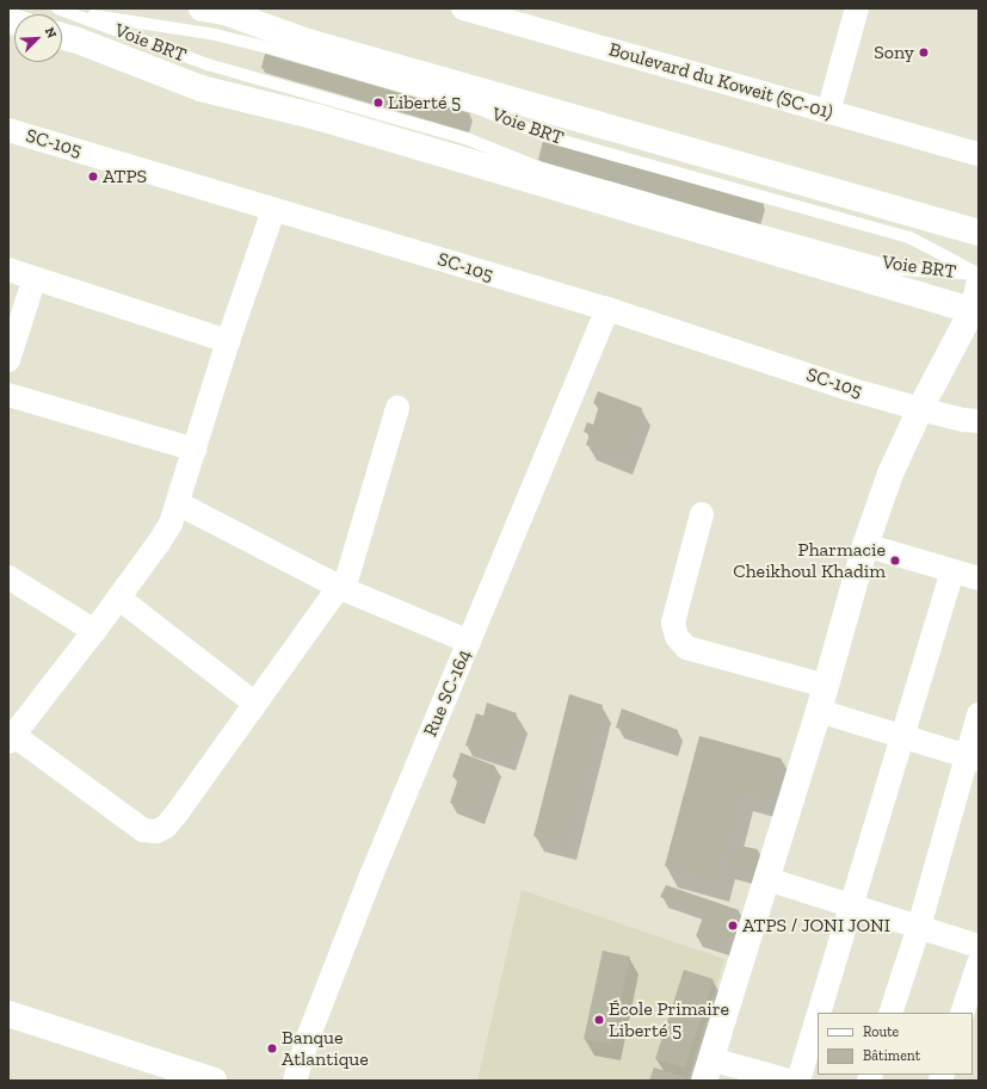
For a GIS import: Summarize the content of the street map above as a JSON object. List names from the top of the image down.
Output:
{
  "streets": {
    "street": ["Boulevard du Koweit (SC-01)", "SC-105", "Rue SC-164"],
    "lane": ["Voie BRT"]
  },
  "crossings": [
    ["SC-105", "Rue SC-164"]
  ],
  "places": [
    "Sony",
    "Liberté 5",
    "ATPS",
    "Pharmacie Cheikhoul Khadim",
    "ATPS / JONI JONI",
    "École Primaire Liberté 5",
    "Banque Atlantique"
  ],
  "legend": ["Route", "Bâtiment"],
  "north": "top right"
}
